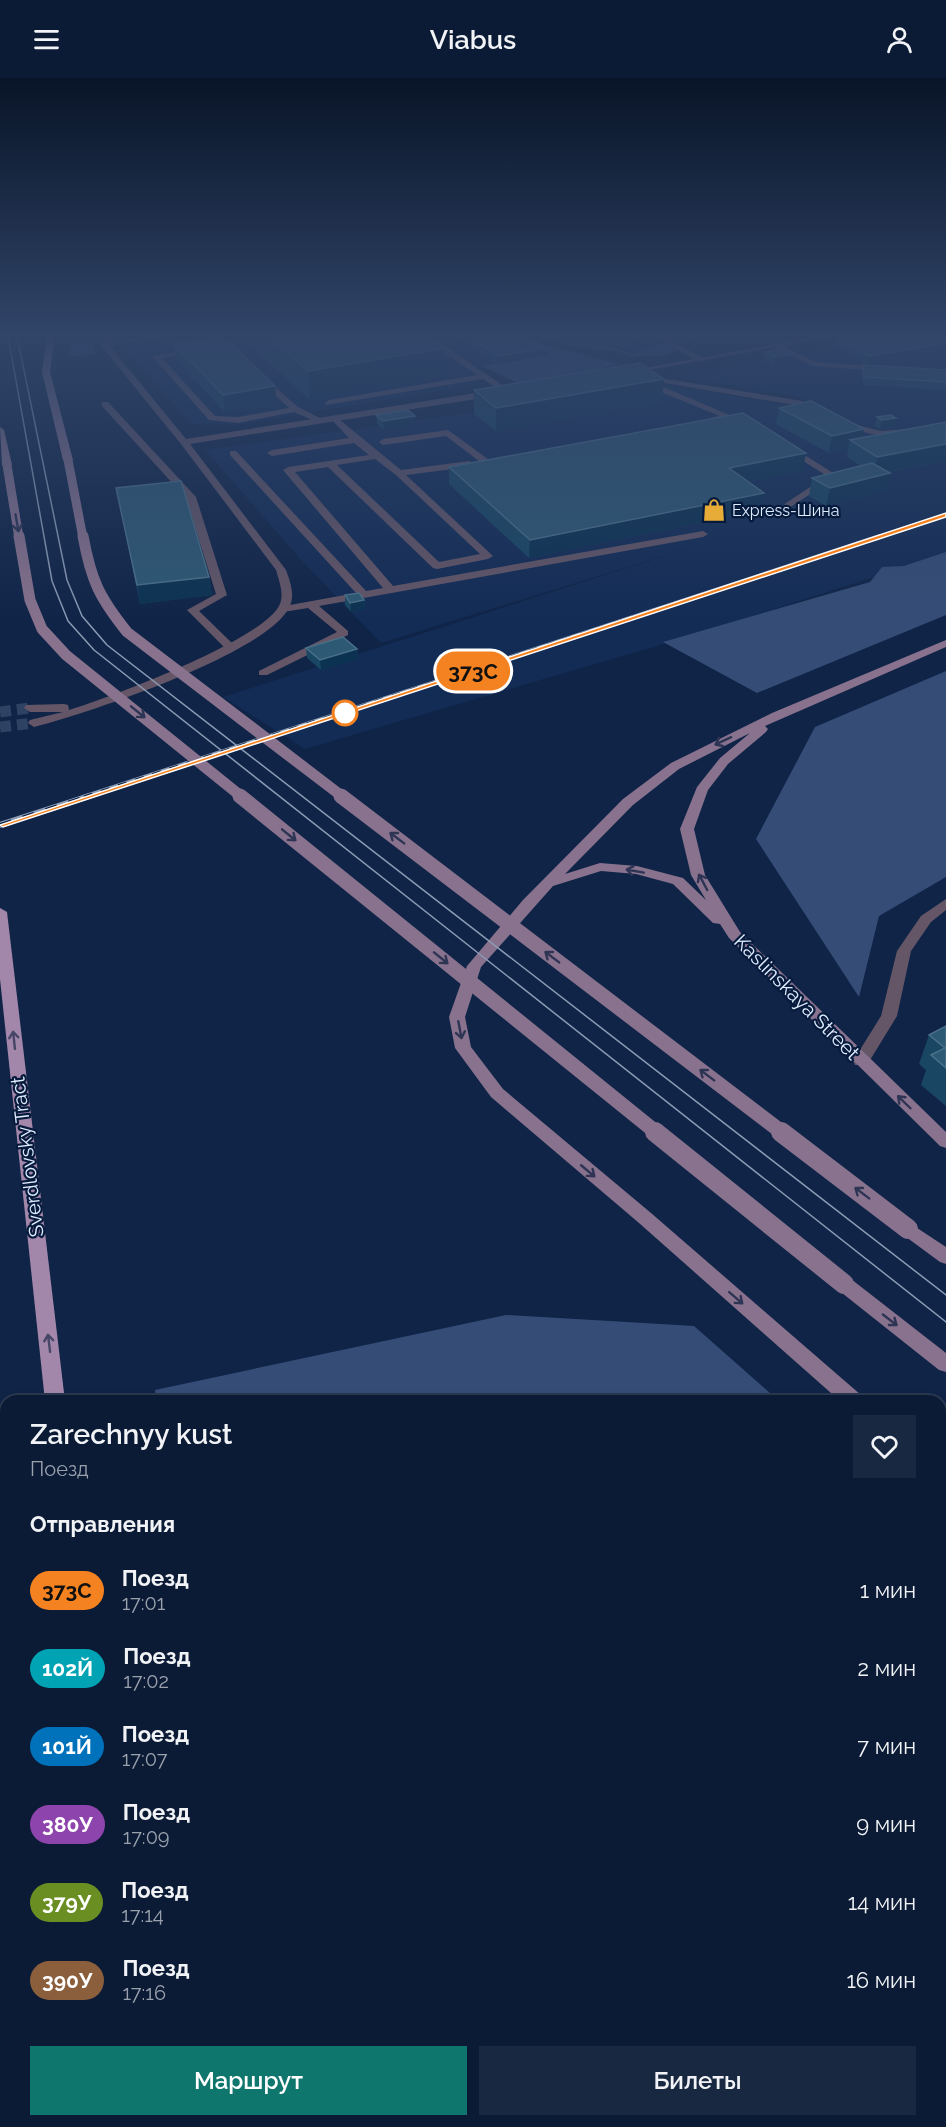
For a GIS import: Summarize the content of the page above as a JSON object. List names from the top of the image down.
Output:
{
  "streets": {
    "main road": ["Kaslinskaya Street", "Sverdlovsky Tract"]
  },
  "one_way": ["Sverdlovsky Tract"],
  "places": {
    "shop": ["Express-Шина"]
  },
  "page": {
    "header": "Viabus",
    "on_map": "373C",
    "heading": [
      ["Zarechnyy kust", "Поезд"],
      "Отправления"
    ],
    "list": [
      {
        "mark": "373C",
        "name": "Поезд",
        "note": "17:01",
        "value": "1 мин"
      },
      {
        "mark": "102Й",
        "name": "Поезд",
        "note": "17:02",
        "value": "2 мин"
      },
      {
        "mark": "101Й",
        "name": "Поезд",
        "note": "17:07",
        "value": "7 мин"
      },
      {
        "mark": "380У",
        "name": "Поезд",
        "note": "17:09",
        "value": "9 мин"
      },
      {
        "mark": "379У",
        "name": "Поезд",
        "note": "17:14",
        "value": "14 мин"
      },
      {
        "mark": "390У",
        "name": "Поезд",
        "note": "17:16",
        "value": "16 мин"
      }
    ],
    "buttons": ["Маршрут", "Билеты"]
  }
}
